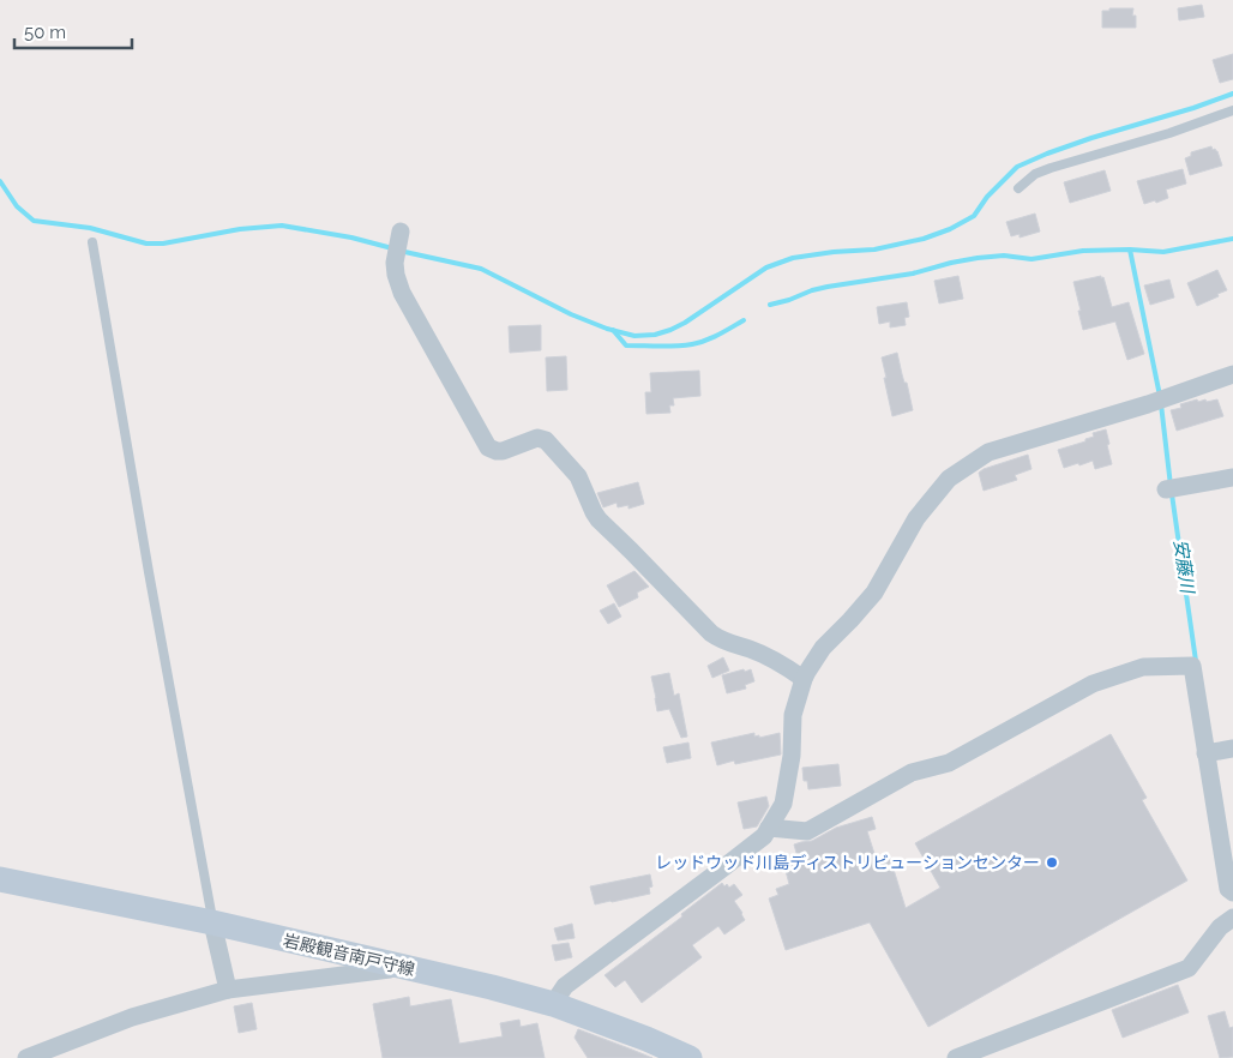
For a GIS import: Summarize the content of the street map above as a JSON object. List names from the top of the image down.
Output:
{
  "streets": {
    "main road": ["岩殿観音南戸守線"]
  },
  "water": ["安藤川"],
  "places": ["レッドウッド川島ディストリビューションセンター"],
  "scale_bar": "50 m"
}
